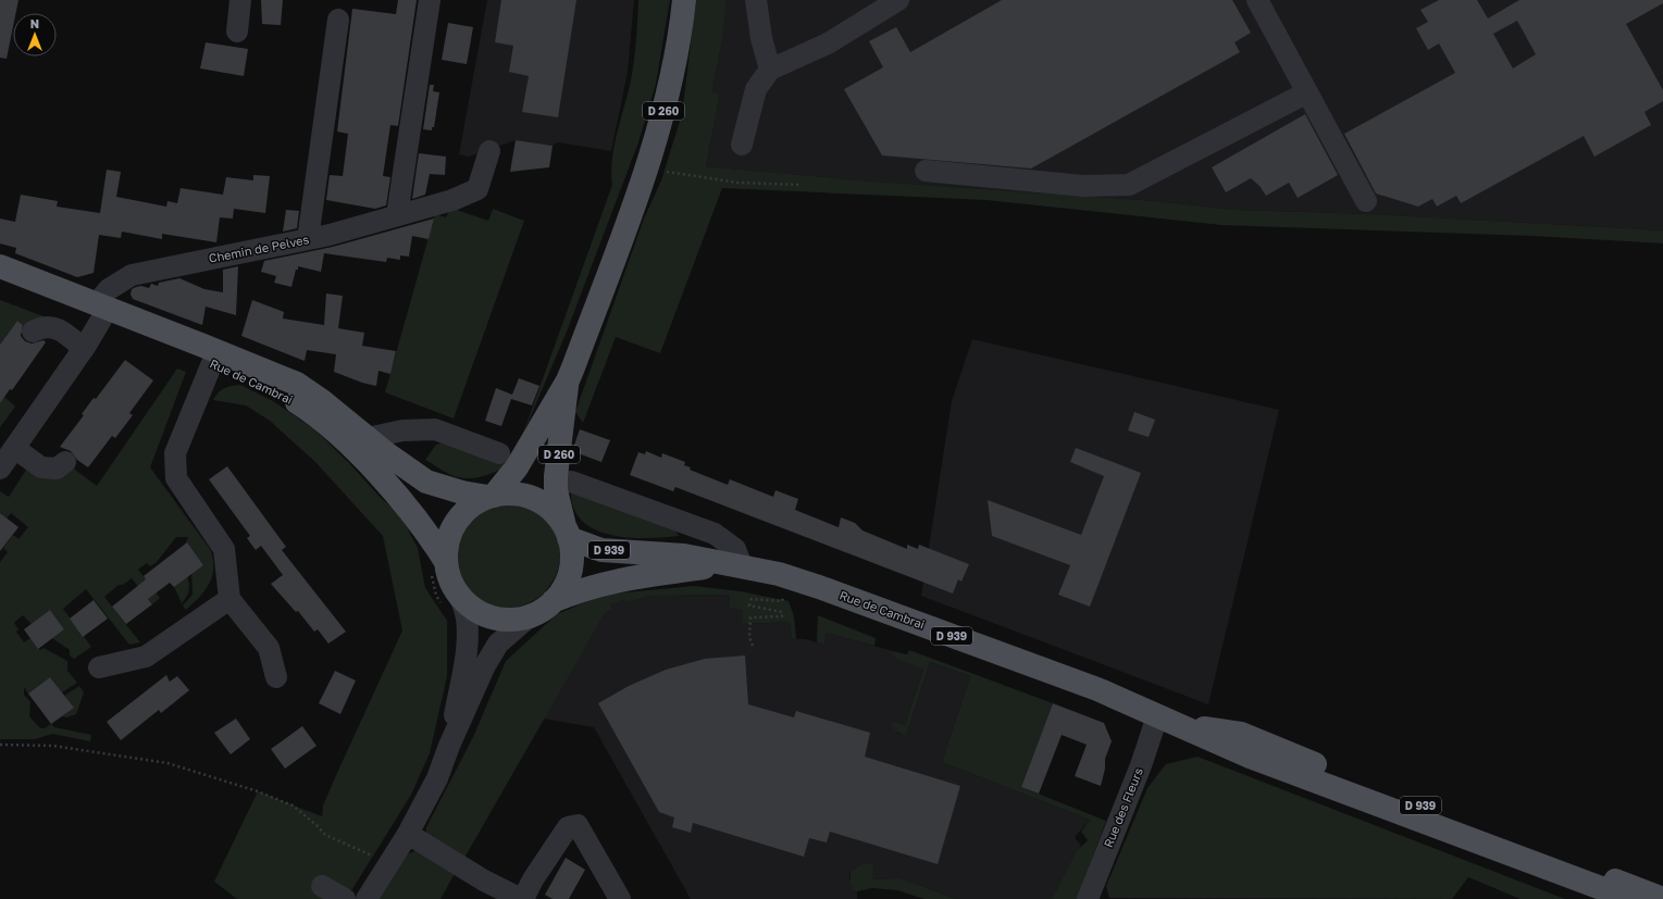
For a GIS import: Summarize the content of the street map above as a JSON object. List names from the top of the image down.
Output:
{
  "streets": {
    "main road": ["D 260", "Rue de Cambrai", "D 939"],
    "street": ["Chemin de Pelves", "Rue des Fleurs"]
  },
  "crossings": [
    ["D 260", "Rue de Cambrai"],
    ["Chemin de Pelves", "Rue de Cambrai"],
    ["Rue de Cambrai", "D 939"],
    ["Rue de Cambrai", "Rue des Fleurs"],
    ["D 939", "Rue des Fleurs"]
  ],
  "north": "top"
}
